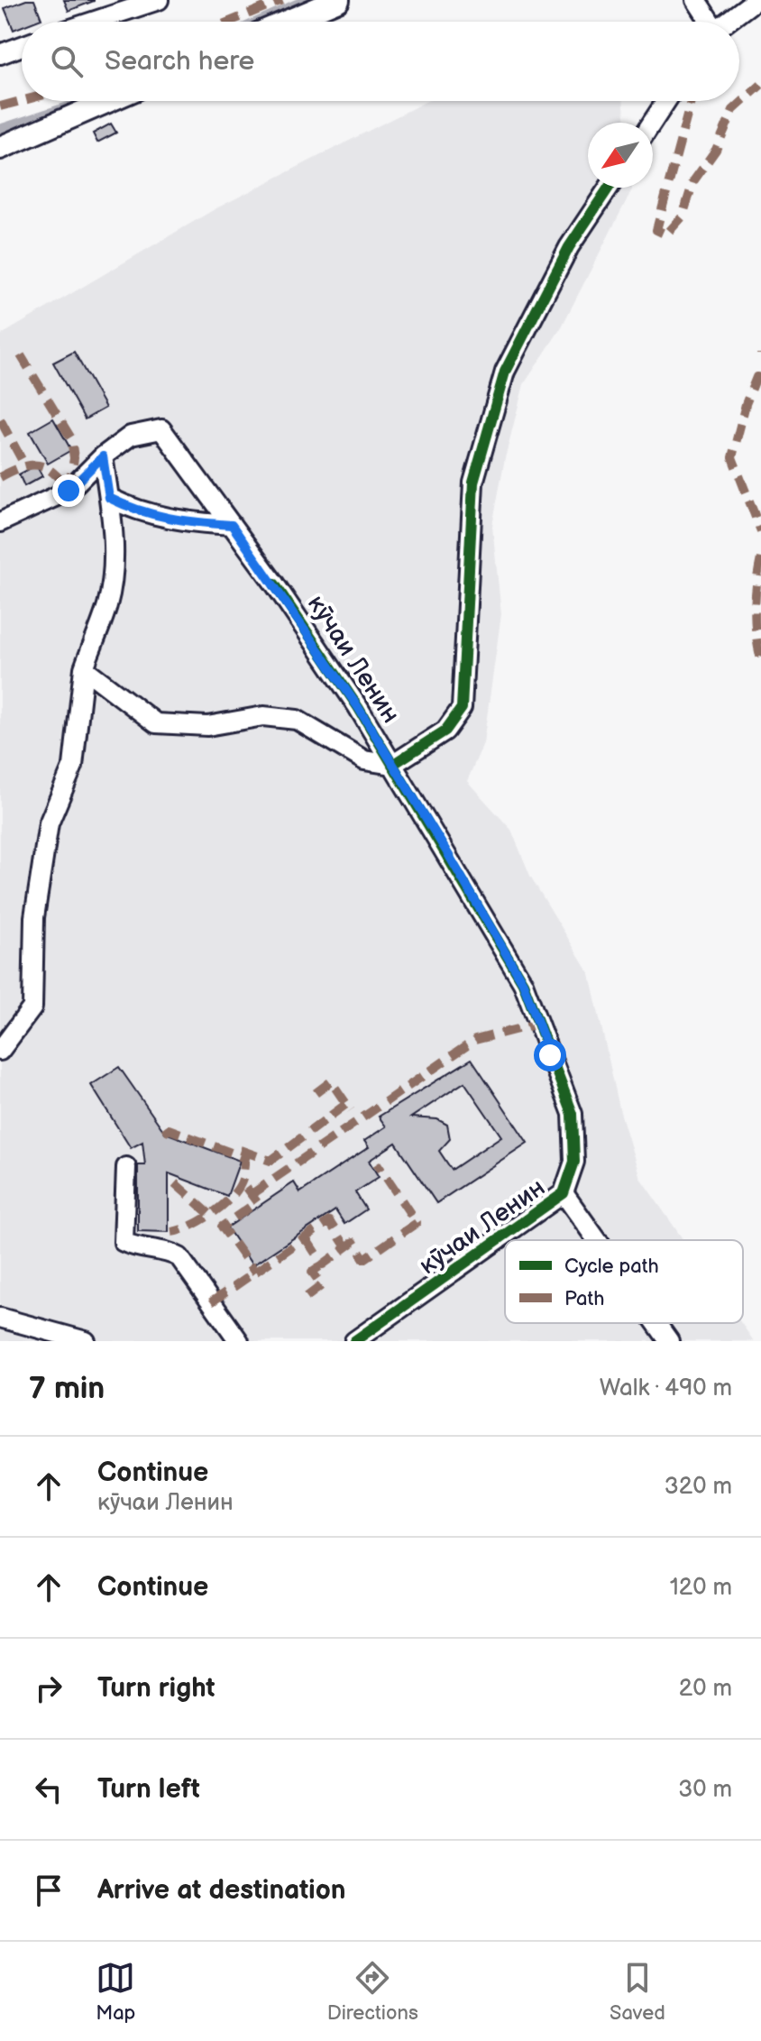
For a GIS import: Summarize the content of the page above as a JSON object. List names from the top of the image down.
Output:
{
  "streets": {
    "street": ["кӯчаи Ленин"]
  },
  "legend": ["Cycle path", "Path"],
  "north": "bottom left",
  "page": {
    "search": "Search here",
    "heading": ["7 min", "Walk · 490 m"],
    "list": [
      ["Continue", "кӯчаи Ленин", "320 m"],
      ["Continue", "120 m"],
      ["Turn right", "20 m"],
      ["Turn left", "30 m"],
      "Arrive at destination"
    ],
    "nav": ["Map", "Directions", "Saved"]
  }
}
